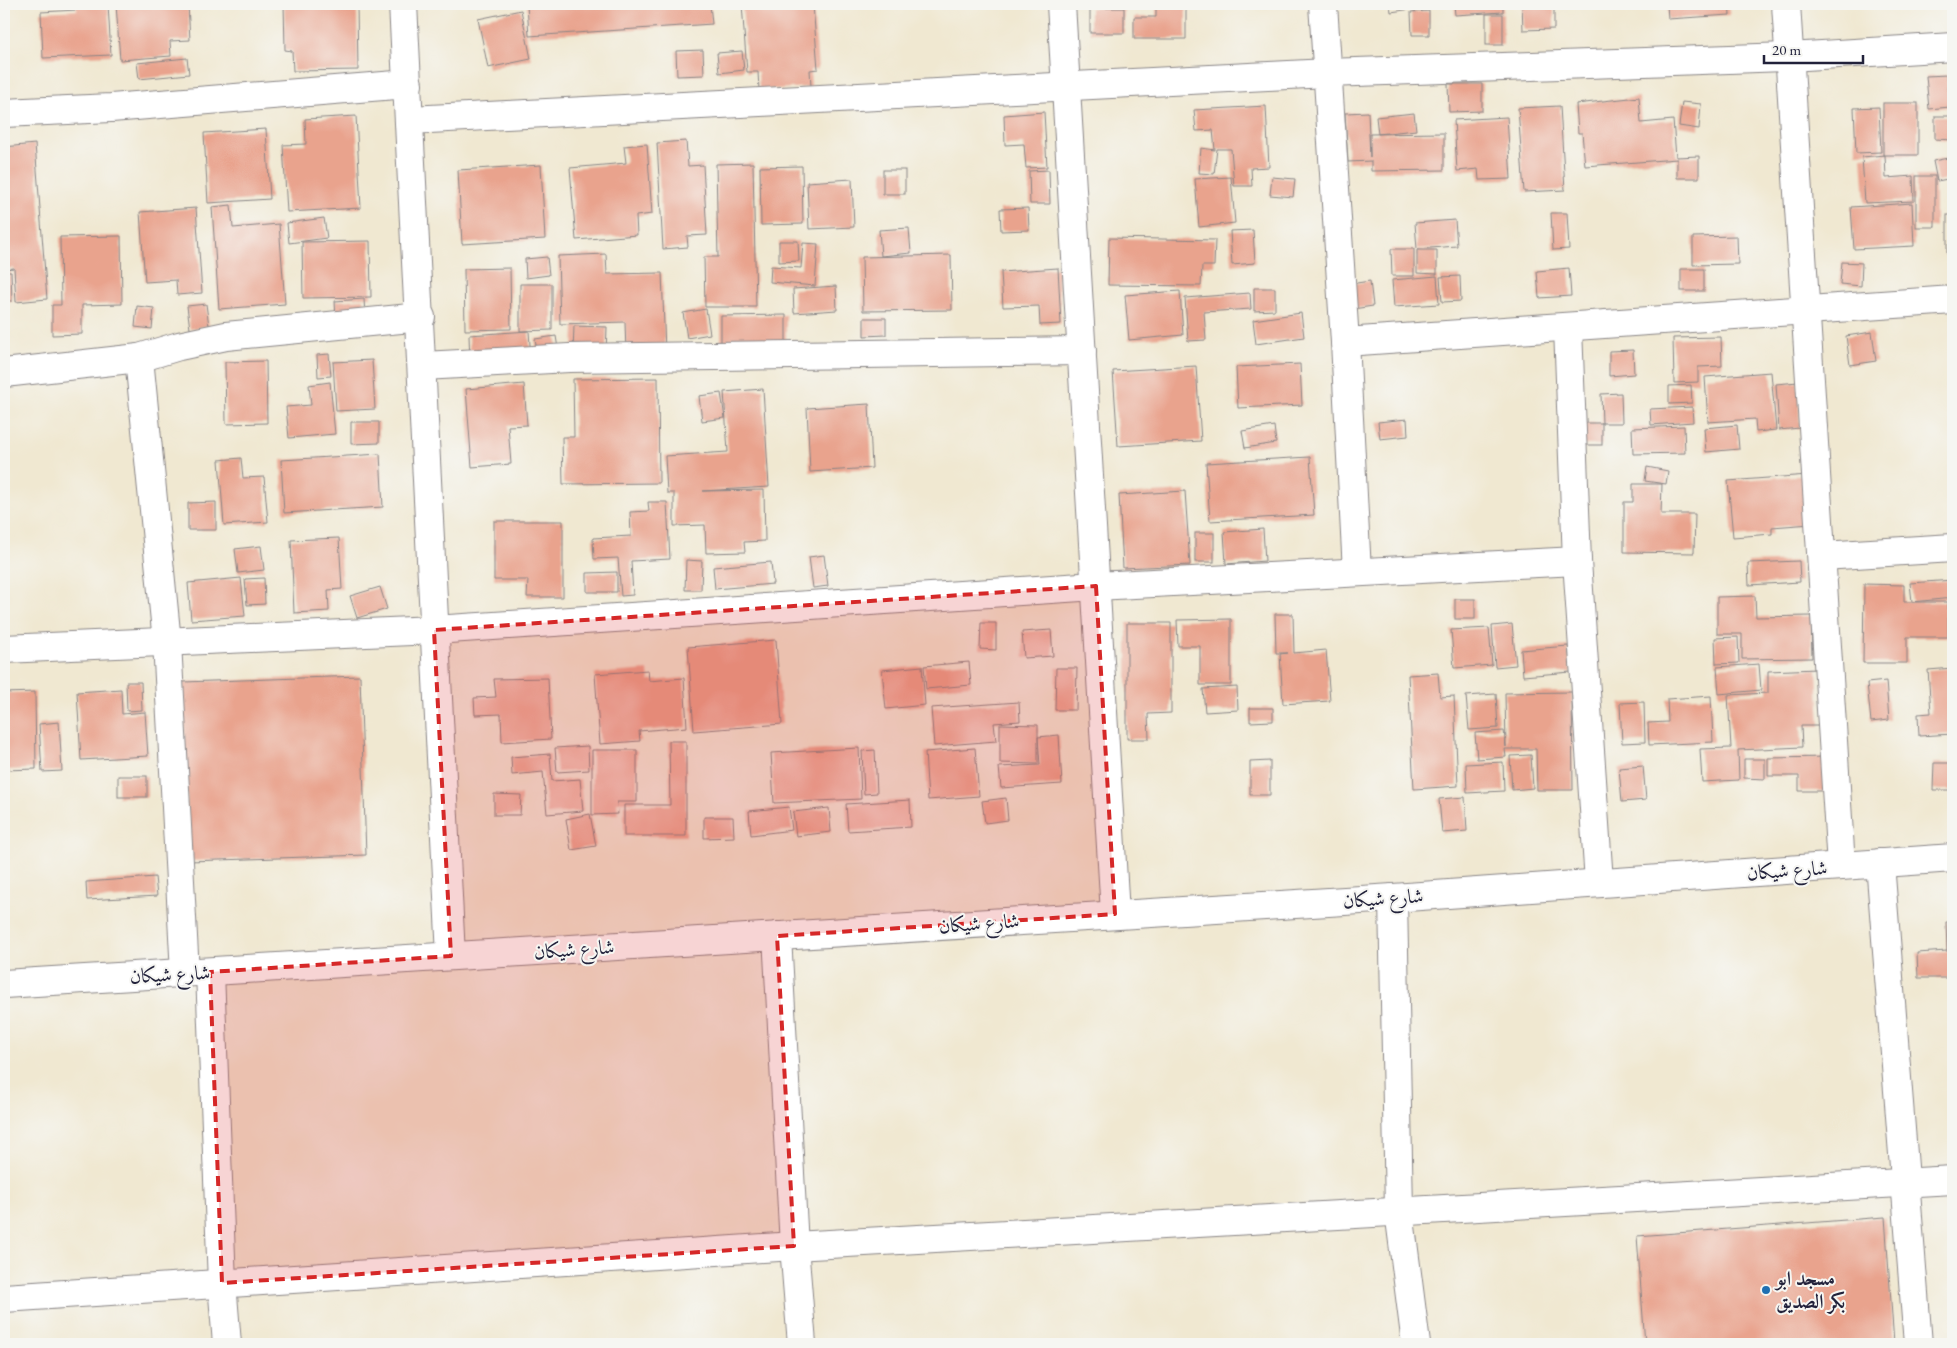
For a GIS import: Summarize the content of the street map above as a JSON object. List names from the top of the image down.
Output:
{
  "streets": {
    "street": ["شارع شيكان"]
  },
  "places": ["مسجد ابو بكر الصديق"],
  "scale_bar": "20 m"
}
